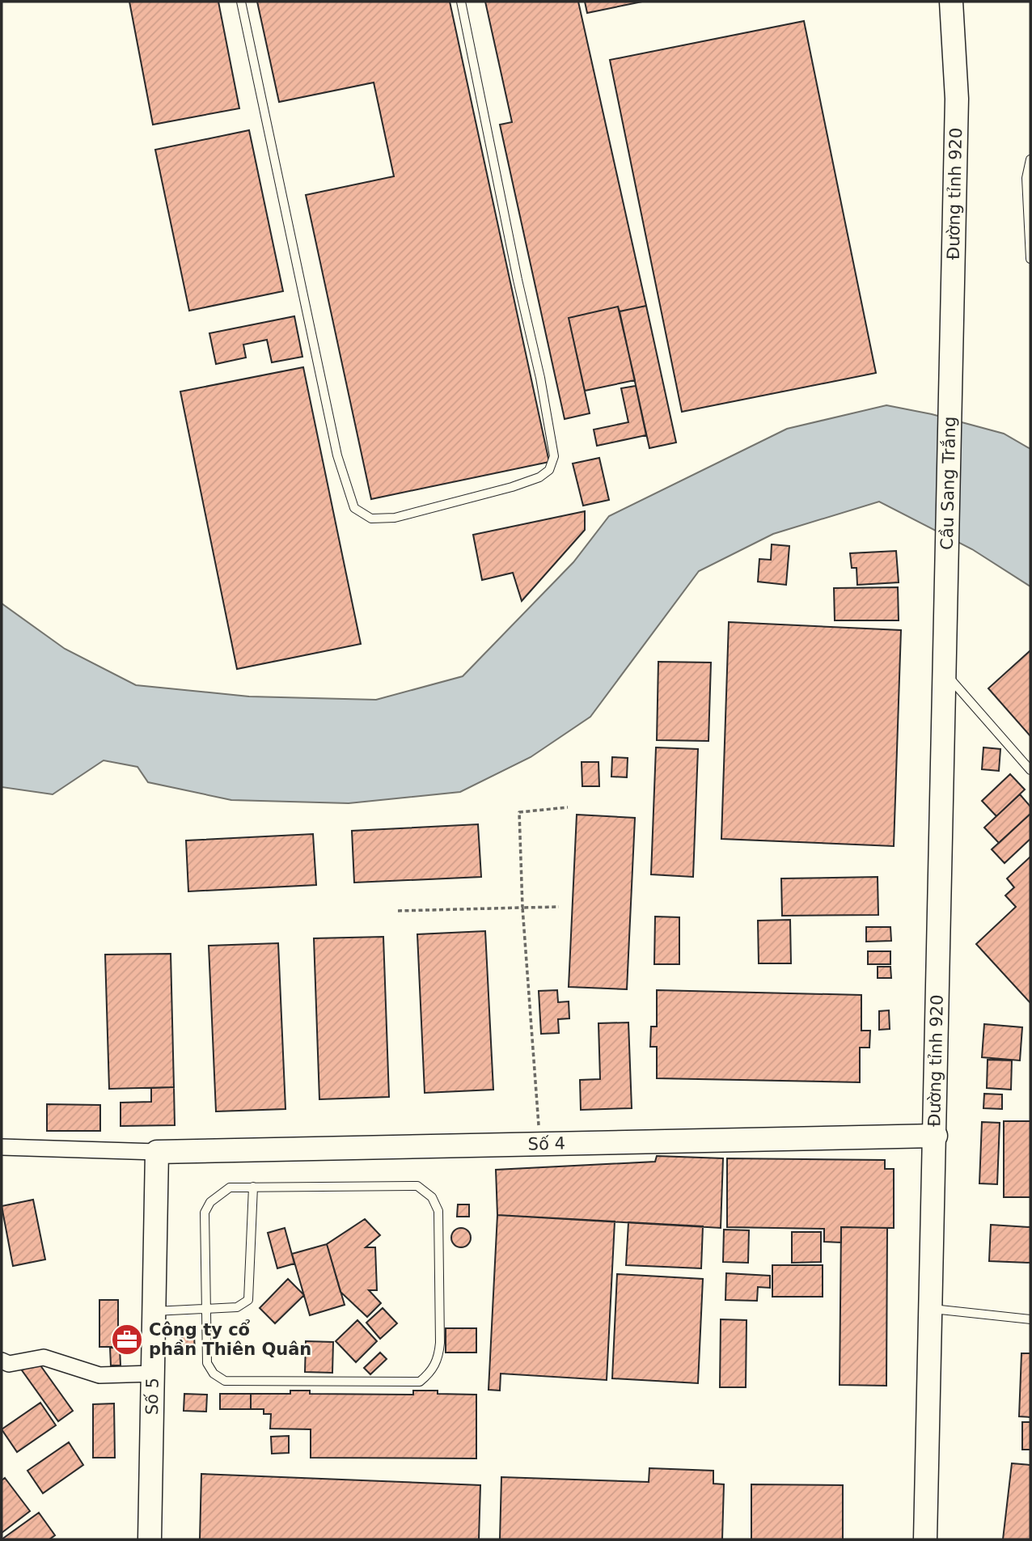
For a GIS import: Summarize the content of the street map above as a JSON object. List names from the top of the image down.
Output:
{
  "streets": {
    "main road": [
      "Đường tỉnh 920",
      "Cầu Sang Trắng",
      "Số 4",
      "Số 5"
    ]
  },
  "crossings": [
    ["Đường tỉnh 920", "Cầu Sang Trắng"],
    ["Đường tỉnh 920", "Số 4"],
    ["Số 4", "Số 5"]
  ],
  "places": {
    "office": ["Công ty cổ phần Thiên Quân"]
  }
}
